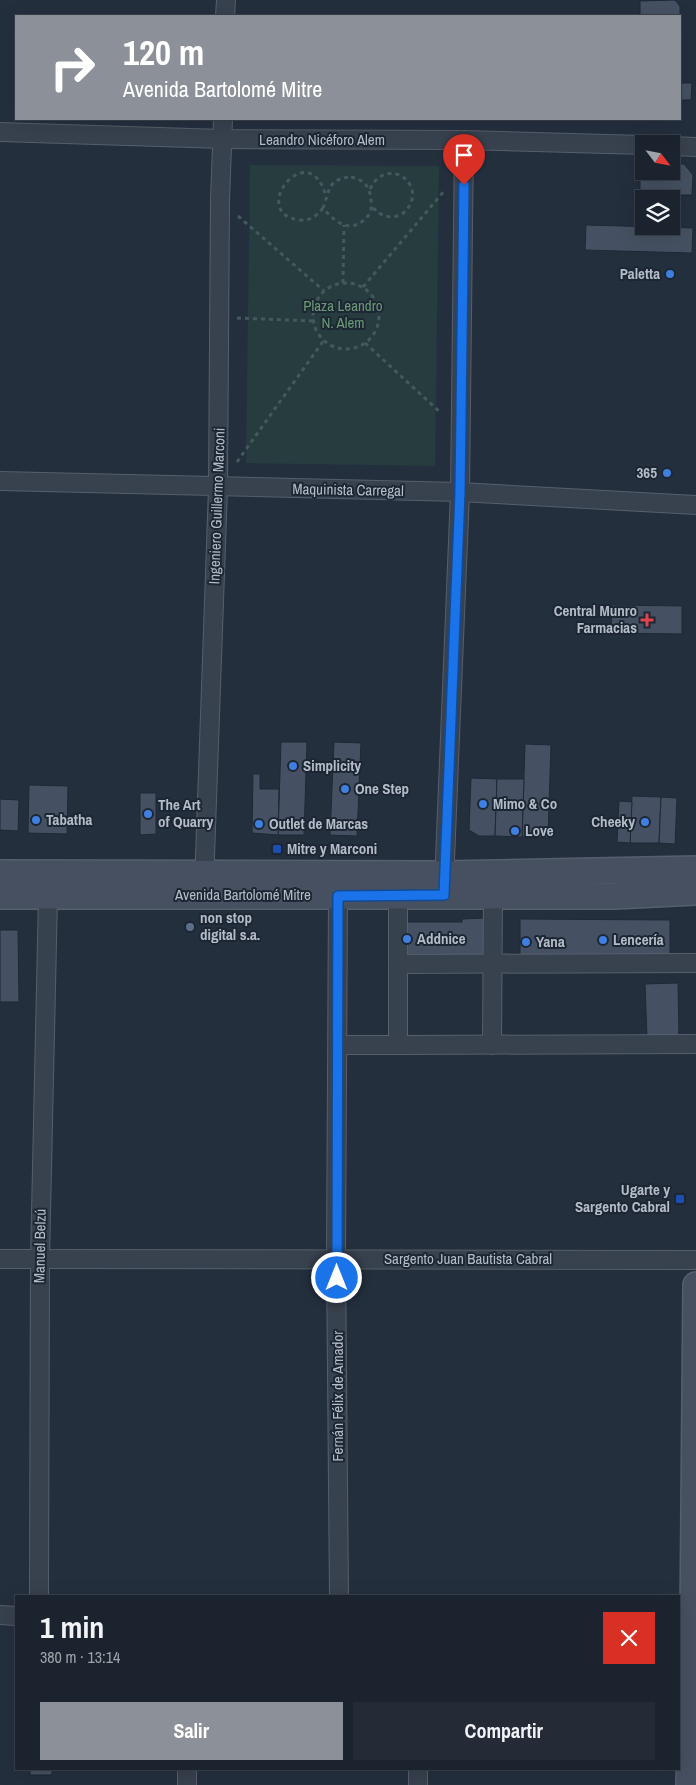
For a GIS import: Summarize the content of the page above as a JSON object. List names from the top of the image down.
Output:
{
  "streets": {
    "main road": ["Avenida Bartolomé Mitre"],
    "street": [
      "Leandro Nicéforo Alem",
      "Maquinista Carregal",
      "Ingeniero Guillermo Marconi",
      "Manuel Belzú",
      "Sargento Juan Bautista Cabral",
      "Fernán Félix de Amador"
    ]
  },
  "crossings": [
    ["Leandro Nicéforo Alem", "Ingeniero Guillermo Marconi"],
    ["Maquinista Carregal", "Ingeniero Guillermo Marconi"],
    ["Ingeniero Guillermo Marconi", "Avenida Bartolomé Mitre"],
    ["Avenida Bartolomé Mitre", "Manuel Belzú"],
    ["Avenida Bartolomé Mitre", "Fernán Félix de Amador"],
    ["Manuel Belzú", "Sargento Juan Bautista Cabral"],
    ["Sargento Juan Bautista Cabral", "Fernán Félix de Amador"]
  ],
  "parks": ["Plaza Leandro N. Alem"],
  "places": {
    "other": [
      "Paletta",
      "365",
      "Simplicity",
      "One Step",
      "Mimo & Co",
      "The Art of Quarry",
      "Tabatha",
      "Cheeky",
      "Outlet de Marcas",
      "Love",
      "non stop digital s.a.",
      "Addnice",
      "Lencería",
      "Yana"
    ],
    "health": ["Central Munro Farmacias"],
    "transit": ["Mitre y Marconi", "Ugarte y Sargento Cabral"]
  },
  "north": "bottom right",
  "page": {
    "turn": ["120 m", "Avenida Bartolomé Mitre"],
    "heading": ["1 min", "380 m · 13:14"],
    "buttons": ["Salir", "Compartir"]
  }
}
